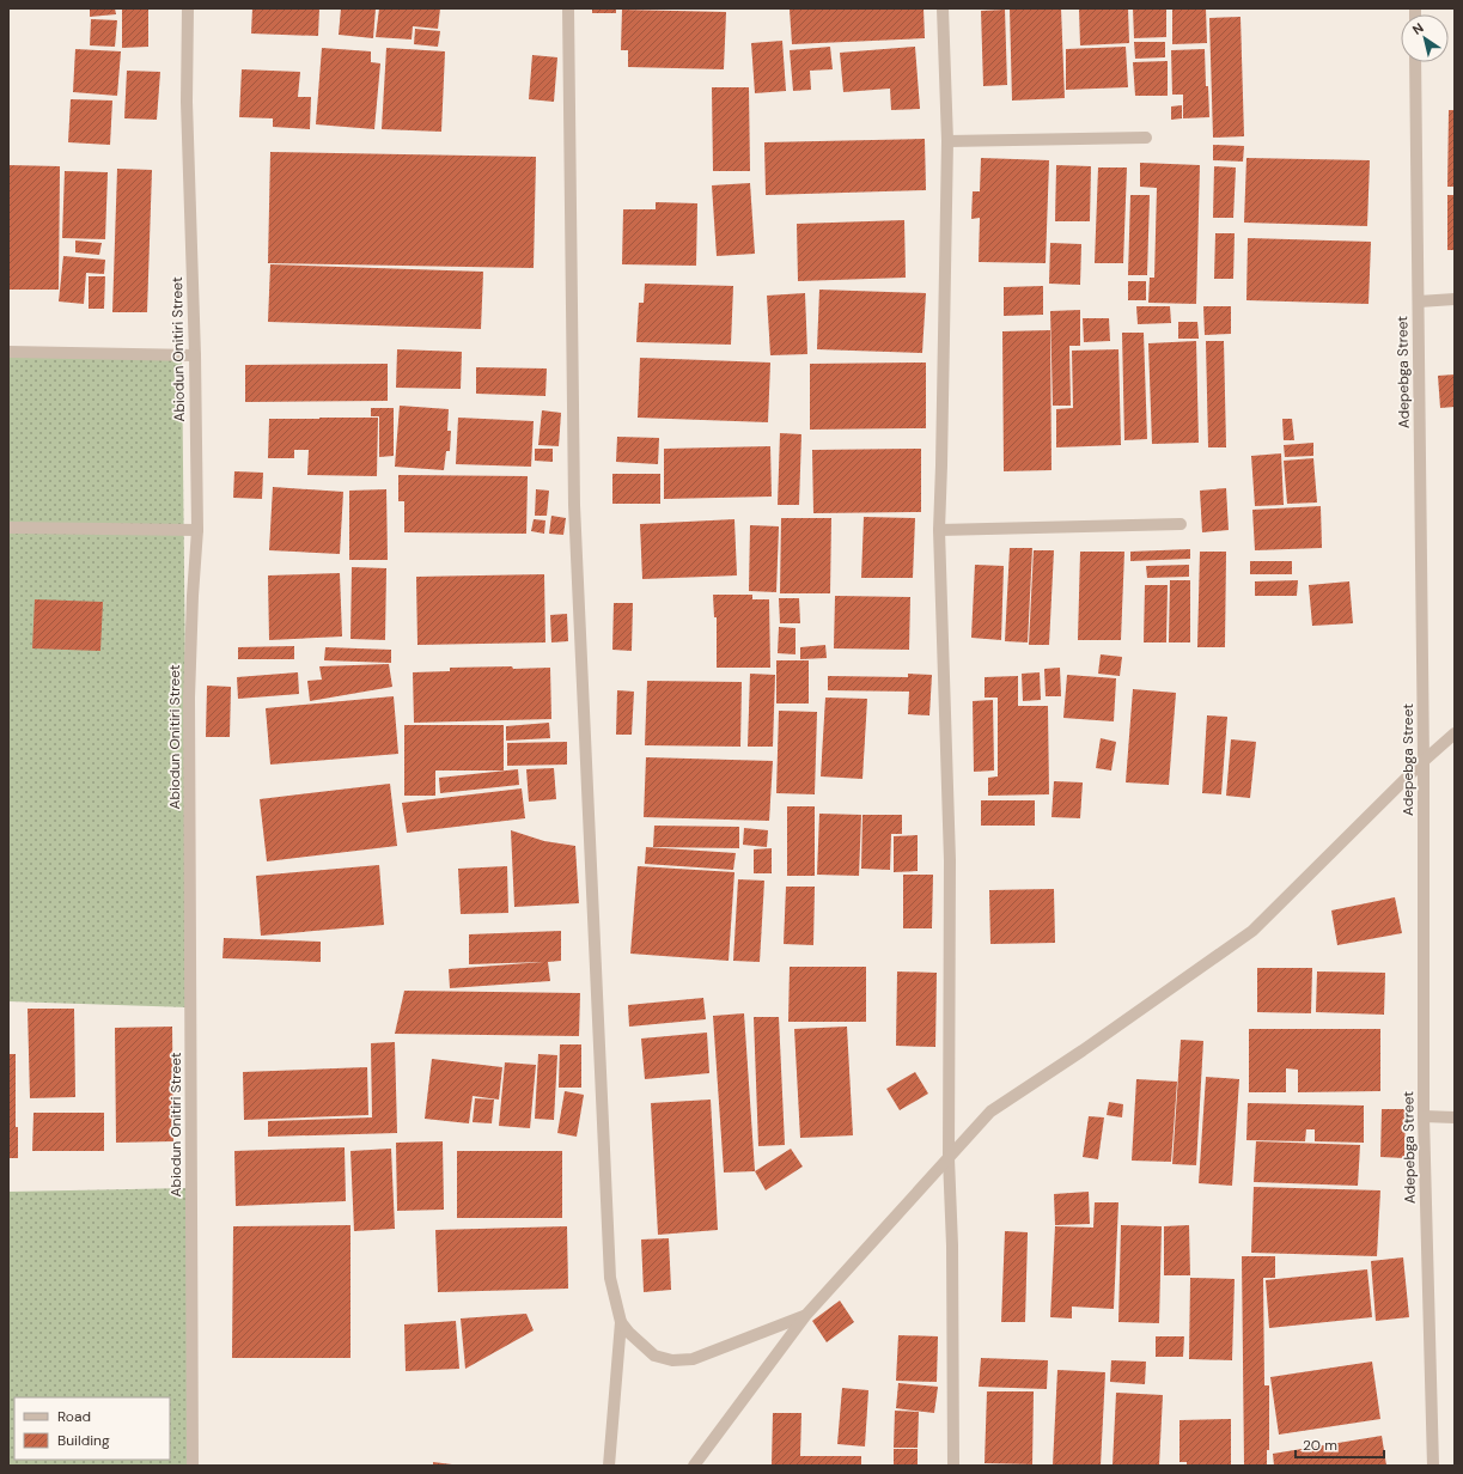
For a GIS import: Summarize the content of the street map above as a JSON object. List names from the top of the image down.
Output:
{
  "streets": {
    "street": ["Abiodun Onitiri Street", "Adepebga Street"]
  },
  "legend": ["Road", "Building"],
  "scale_bar": "20 m",
  "north": "top left"
}
